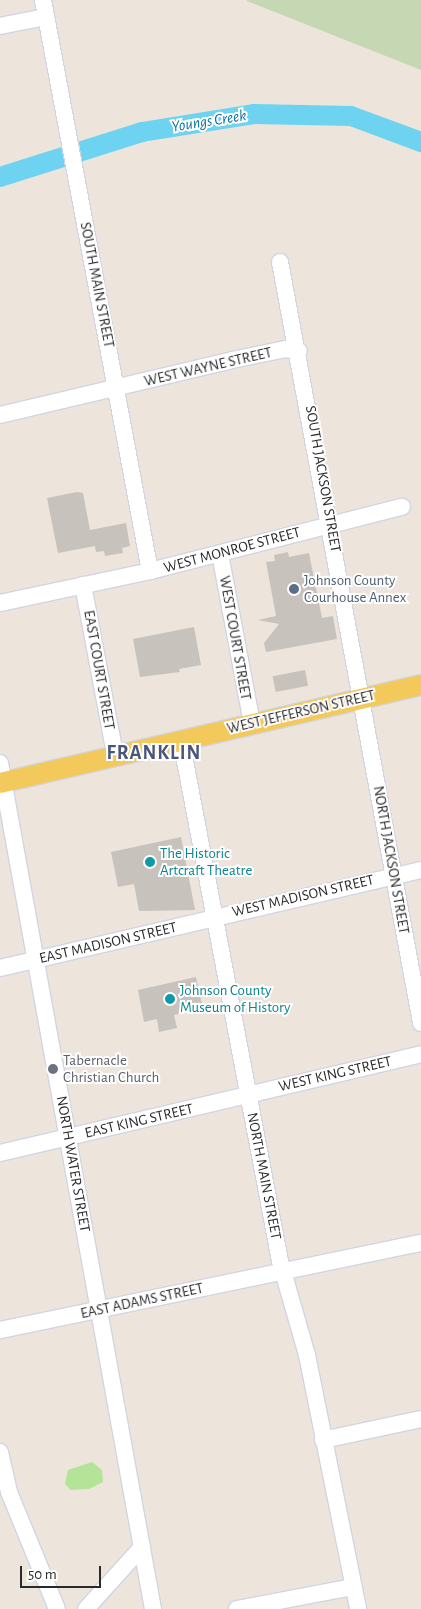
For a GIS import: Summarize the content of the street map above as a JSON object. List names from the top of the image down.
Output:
{
  "streets": {
    "main road": ["WEST JEFFERSON STREET"],
    "street": [
      "SOUTH MAIN STREET",
      "WEST WAYNE STREET",
      "SOUTH JACKSON STREET",
      "WEST MONROE STREET",
      "WEST COURT STREET",
      "EAST COURT STREET",
      "NORTH JACKSON STREET",
      "WEST MADISON STREET",
      "EAST MADISON STREET",
      "WEST KING STREET",
      "EAST KING STREET",
      "NORTH WATER STREET",
      "NORTH MAIN STREET",
      "EAST ADAMS STREET"
    ]
  },
  "crossings": [
    ["SOUTH MAIN STREET", "WEST WAYNE STREET"],
    ["SOUTH MAIN STREET", "WEST MONROE STREET"],
    ["WEST WAYNE STREET", "SOUTH JACKSON STREET"],
    ["SOUTH JACKSON STREET", "WEST MONROE STREET"],
    ["SOUTH JACKSON STREET", "WEST JEFFERSON STREET"],
    ["SOUTH JACKSON STREET", "NORTH JACKSON STREET"],
    ["WEST MONROE STREET", "WEST COURT STREET"],
    ["WEST MONROE STREET", "EAST COURT STREET"],
    ["WEST COURT STREET", "WEST JEFFERSON STREET"],
    ["EAST COURT STREET", "WEST JEFFERSON STREET"],
    ["WEST JEFFERSON STREET", "NORTH JACKSON STREET"],
    ["WEST JEFFERSON STREET", "NORTH WATER STREET"],
    ["WEST JEFFERSON STREET", "NORTH MAIN STREET"],
    ["NORTH JACKSON STREET", "WEST MADISON STREET"],
    ["WEST MADISON STREET", "EAST MADISON STREET"],
    ["WEST MADISON STREET", "NORTH MAIN STREET"],
    ["EAST MADISON STREET", "NORTH WATER STREET"],
    ["EAST MADISON STREET", "NORTH MAIN STREET"],
    ["WEST KING STREET", "EAST KING STREET"],
    ["WEST KING STREET", "NORTH MAIN STREET"],
    ["EAST KING STREET", "NORTH WATER STREET"],
    ["EAST KING STREET", "NORTH MAIN STREET"],
    ["NORTH WATER STREET", "EAST ADAMS STREET"],
    ["NORTH MAIN STREET", "EAST ADAMS STREET"]
  ],
  "districts": ["FRANKLIN"],
  "water": ["Youngs Creek"],
  "places": [
    "Johnson County Courhouse Annex",
    "The Historic Artcraft Theatre",
    "Johnson County Museum of History",
    "Tabernacle Christian Church"
  ],
  "scale_bar": "50 m"
}
